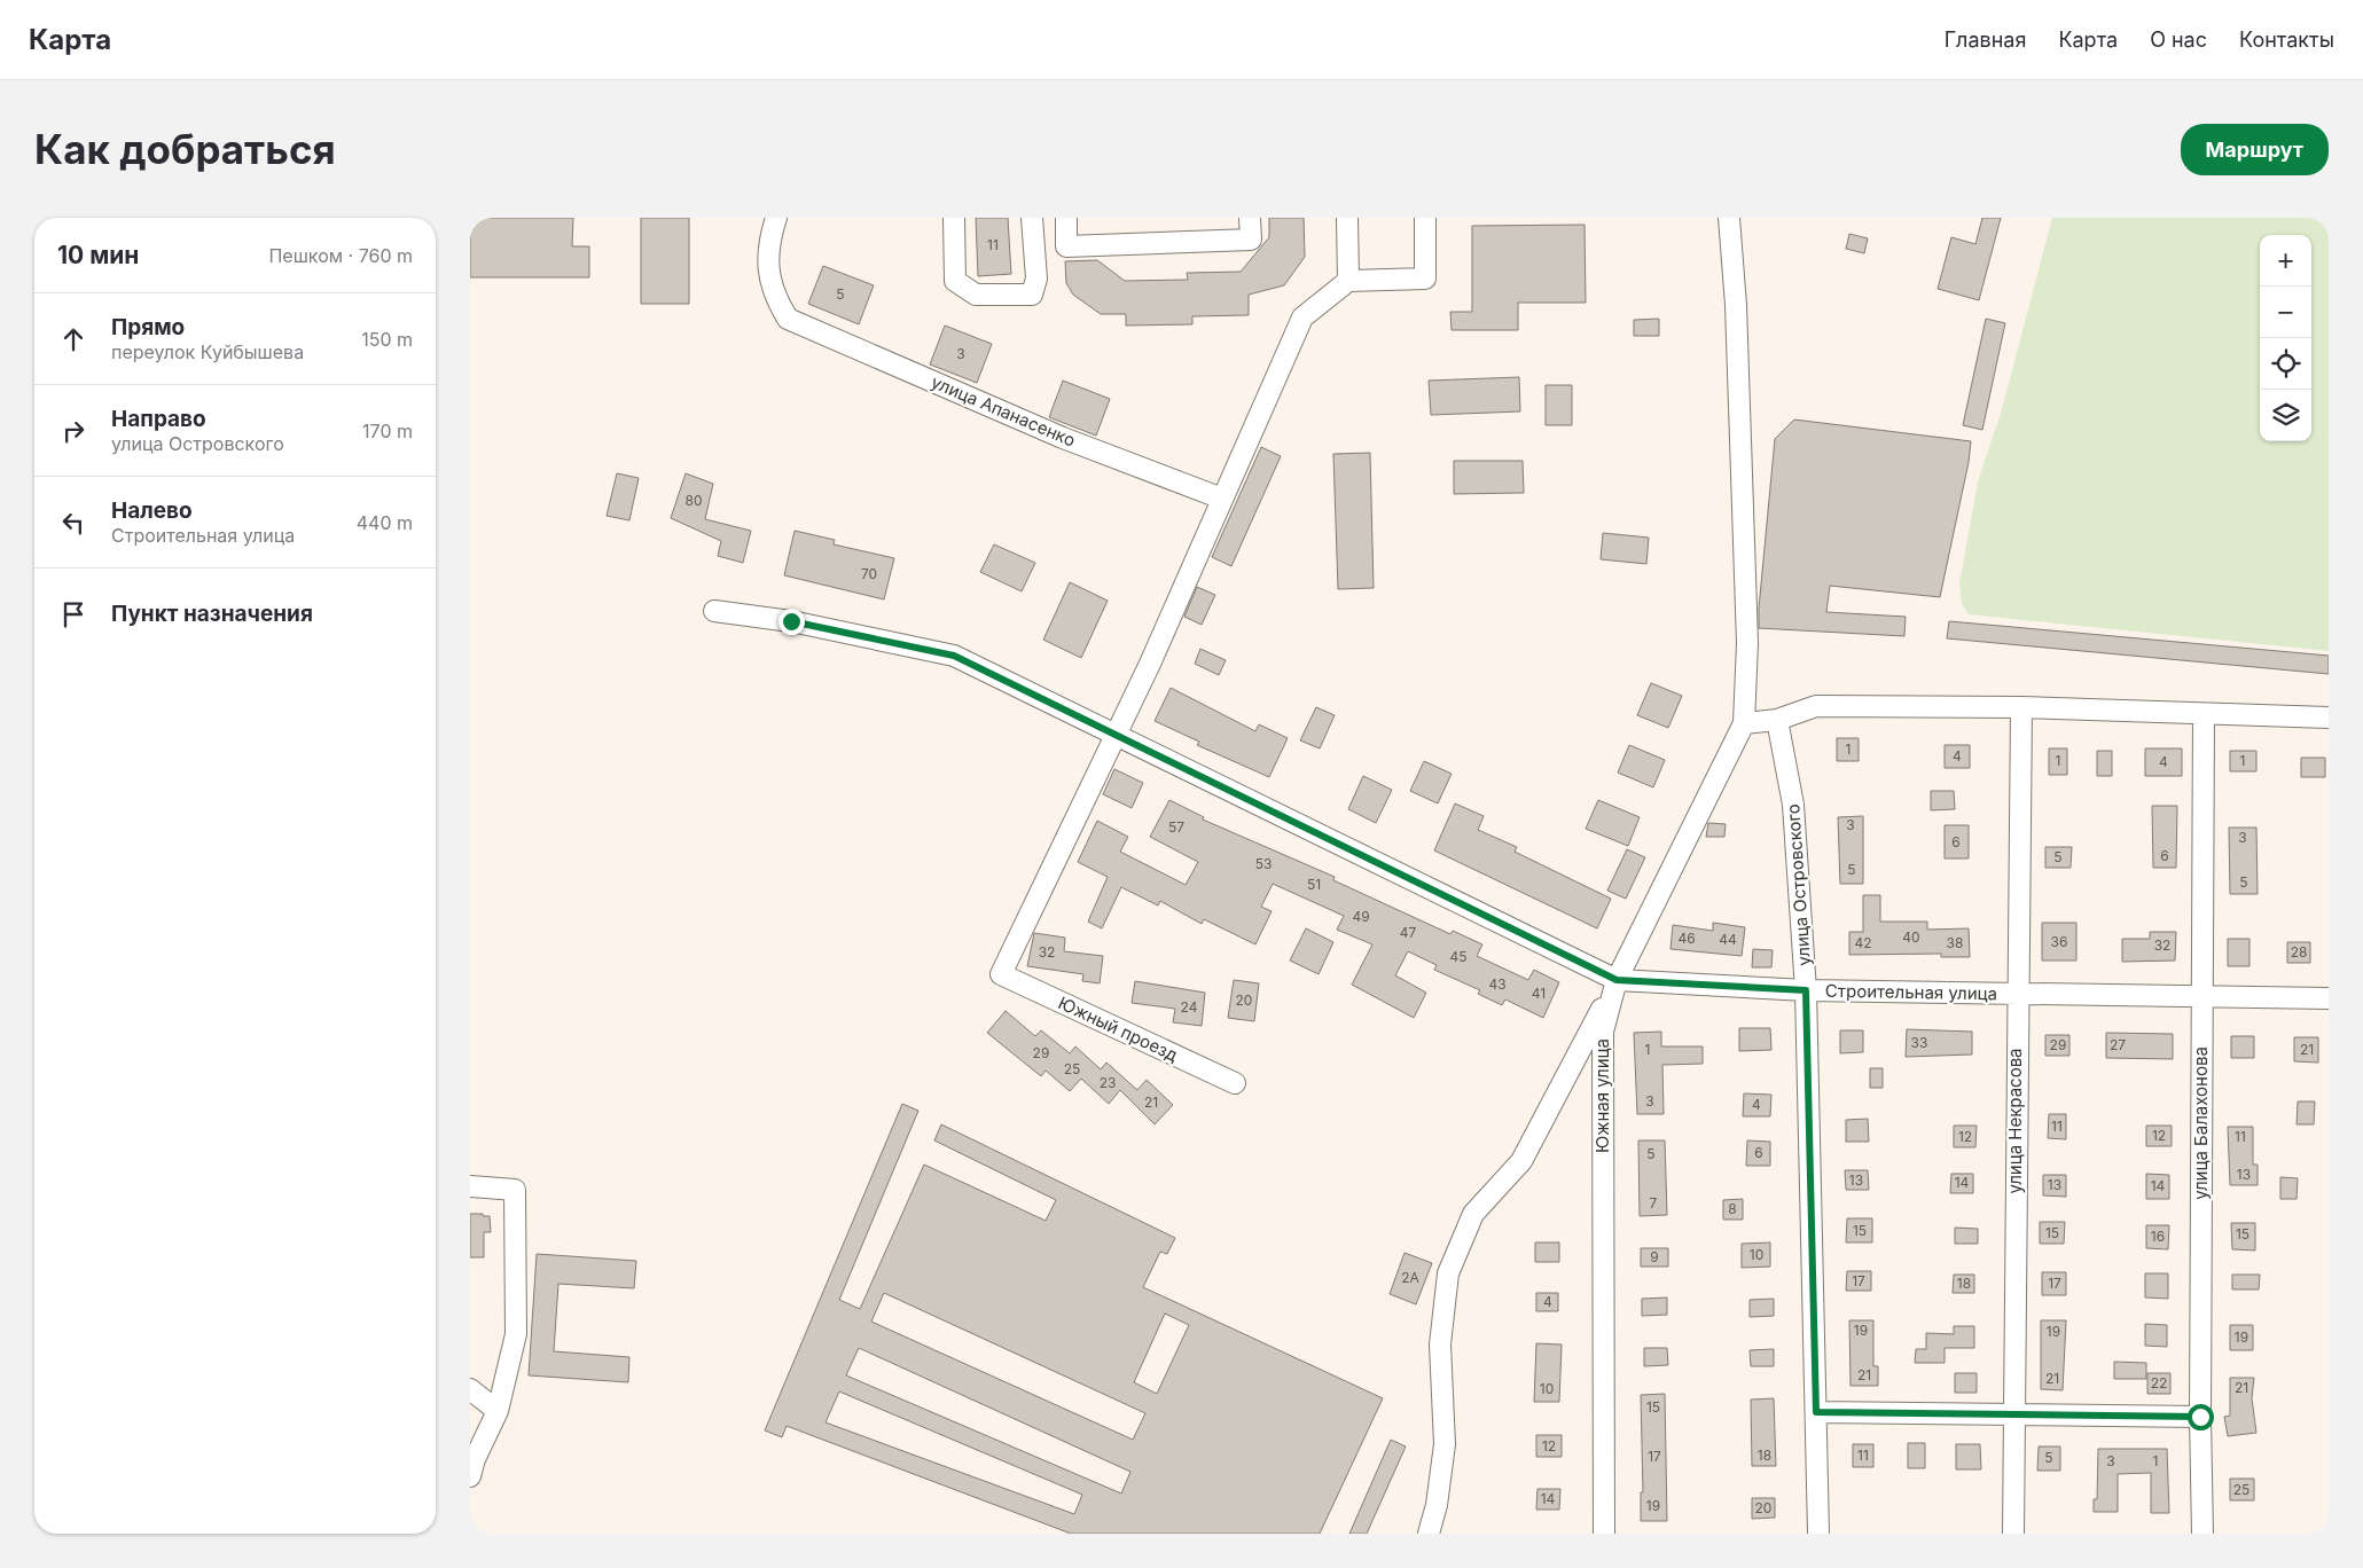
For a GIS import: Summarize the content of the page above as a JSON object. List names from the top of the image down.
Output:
{
  "streets": {
    "street": [
      "улица Апанасенко",
      "улица Островского",
      "Строительная улица",
      "Южный проезд",
      "Южная улица",
      "улица Некрасова",
      "улица Балахонова"
    ]
  },
  "crossings": [
    ["улица Островского", "Строительная улица"],
    ["Строительная улица", "Южный проезд"],
    ["Строительная улица", "Южная улица"],
    ["Строительная улица", "улица Некрасова"],
    ["Строительная улица", "улица Балахонова"]
  ],
  "house_numbers": [
    "11",
    "5",
    "3",
    "80",
    "70",
    "1",
    "4",
    "1",
    "1",
    "4",
    "3",
    "57",
    "3",
    "6",
    "6",
    "5",
    "53",
    "5",
    "5",
    "51",
    "49",
    "47",
    "40",
    "46",
    "44",
    "36",
    "42",
    "38",
    "32",
    "32",
    "28",
    "45",
    "43",
    "41",
    "20",
    "24",
    "33",
    "29",
    "27",
    "1",
    "21",
    "29",
    "25",
    "23",
    "3",
    "21",
    "4",
    "11",
    "12",
    "12",
    "11",
    "6",
    "5",
    "13",
    "13",
    "14",
    "13",
    "14",
    "7",
    "8",
    "15",
    "15",
    "15",
    "16",
    "10",
    "9",
    "2А",
    "17",
    "18",
    "17",
    "4",
    "19",
    "19",
    "19",
    "21",
    "21",
    "22",
    "21",
    "10",
    "15",
    "12",
    "18",
    "11",
    "17",
    "5",
    "3",
    "1",
    "25",
    "14",
    "19",
    "20"
  ],
  "page": {
    "header": "Карта",
    "nav": [
      "Главная",
      "Карта",
      "О нас",
      "Контакты"
    ],
    "buttons": "Маршрут",
    "title": "Как добраться",
    "heading": ["10 мин", "Пешком · 760 m"],
    "map_buttons": ["+", "−"],
    "list": [
      ["Прямо", "переулок Куйбышева", "150 m"],
      ["Направо", "улица Островского", "170 m"],
      ["Налево", "Строительная улица", "440 m"],
      "Пункт назначения"
    ]
  }
}
